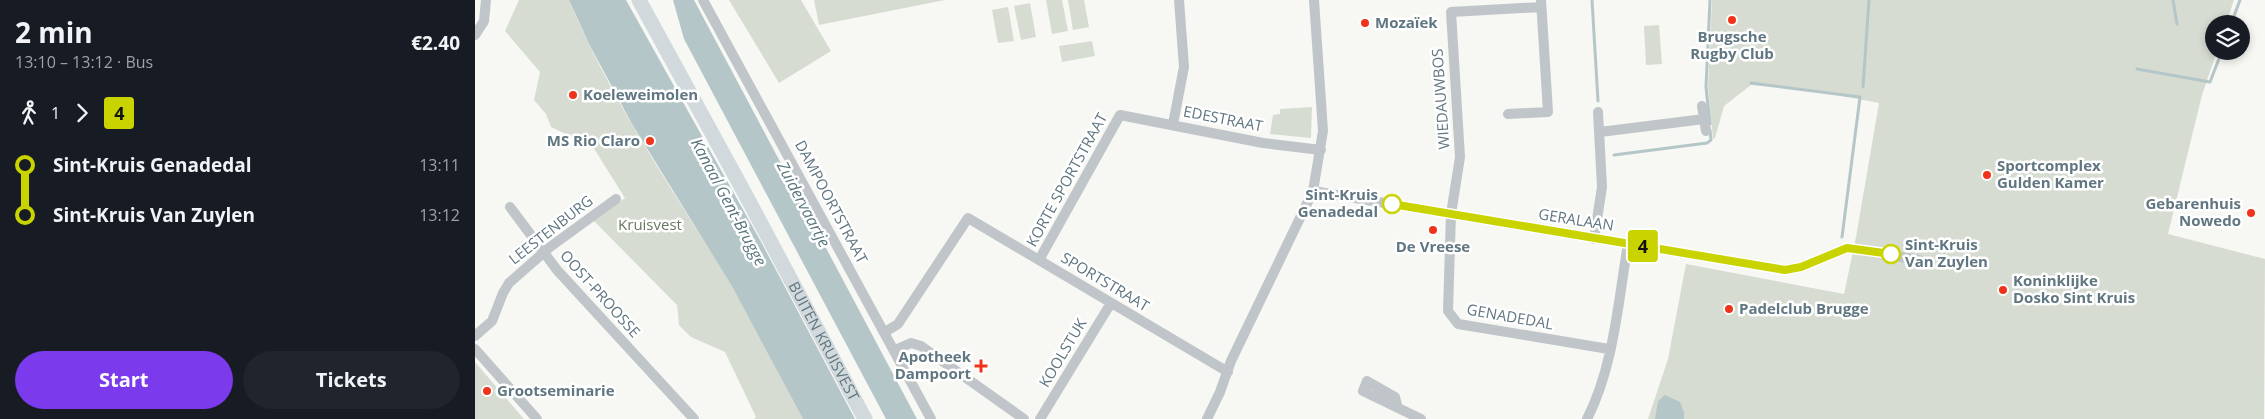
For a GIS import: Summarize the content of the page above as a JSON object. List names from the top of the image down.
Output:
{
  "streets": {
    "main road": ["BUITEN KRUISVEST"],
    "street": [
      "WIEDAUWBOS",
      "EDESTRAAT",
      "KORTE SPORTSTRAAT",
      "DAMPOORTSTRAAT",
      "GERALAAN",
      "LEESTENBURG",
      "SPORTSTRAAT",
      "OOST-PROOSSE",
      "GENADEDAL",
      "KOOLSTUK"
    ]
  },
  "crossings": [
    ["WIEDAUWBOS", "GERALAAN"],
    ["WIEDAUWBOS", "GENADEDAL"],
    ["EDESTRAAT", "KORTE SPORTSTRAAT"],
    ["KORTE SPORTSTRAAT", "SPORTSTRAAT"],
    ["DAMPOORTSTRAAT", "SPORTSTRAAT"],
    ["GERALAAN", "GENADEDAL"],
    ["LEESTENBURG", "OOST-PROOSSE"],
    ["SPORTSTRAAT", "KOOLSTUK"]
  ],
  "water": ["Kanaal Gent-Brugge", "Zuidervaartje"],
  "parks": ["Kruisvest"],
  "places": {
    "other": [
      "Brugsche Rugby Club",
      "Mozaïek",
      "Koeleweimolen",
      "MS Rio Claro",
      "Sportcomplex Gulden Kamer",
      "Sint-Kruis Genadedal",
      "Gebarenhuis Nowedo",
      "De Vreese",
      "Sint-Kruis Van Zuylen",
      "Koninklijke Dosko Sint Kruis",
      "Padelclub Brugge",
      "Grootseminarie"
    ],
    "health": ["Apotheek Dampoort"]
  },
  "lines": ["bus line 4"],
  "page": {
    "heading": ["2 min", "13:10 – 13:12 · Bus", "€2.40"],
    "on_map": "4",
    "legs": ["1", "4"],
    "list": [
      {
        "name": "Sint-Kruis Genadedal",
        "value": "13:11"
      },
      {
        "name": "Sint-Kruis Van Zuylen",
        "value": "13:12"
      }
    ],
    "buttons": ["Start", "Tickets"]
  }
}
